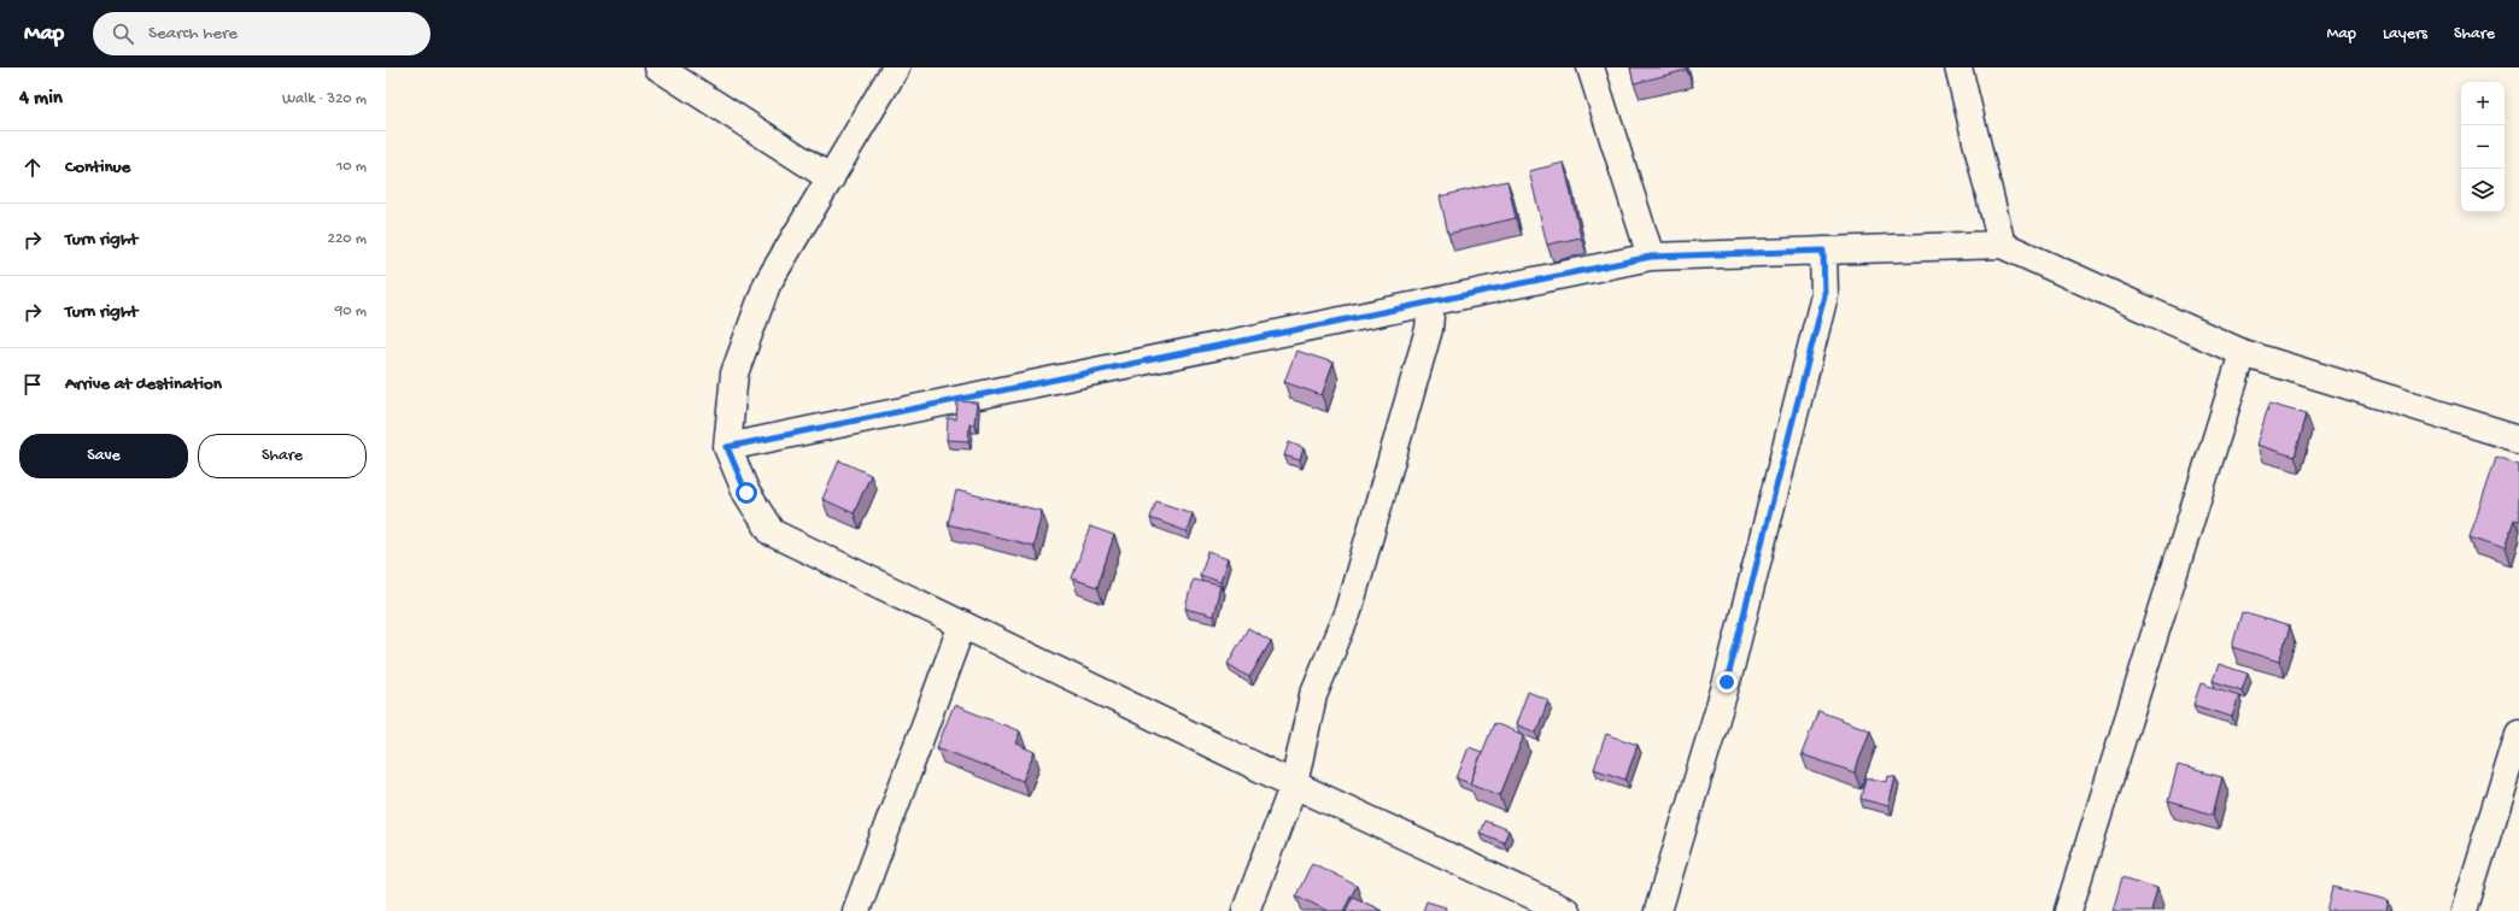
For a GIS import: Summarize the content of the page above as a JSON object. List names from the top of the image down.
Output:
{
  "page": {
    "header": "Map",
    "search": "Search here",
    "nav": ["Map", "Layers", "Share"],
    "heading": ["4 min", "Walk · 320 m"],
    "map_buttons": ["+", "−"],
    "list": [
      ["Continue", "10 m"],
      ["Turn right", "220 m"],
      ["Turn right", "90 m"],
      "Arrive at destination"
    ],
    "buttons": ["Save", "Share"]
  }
}
